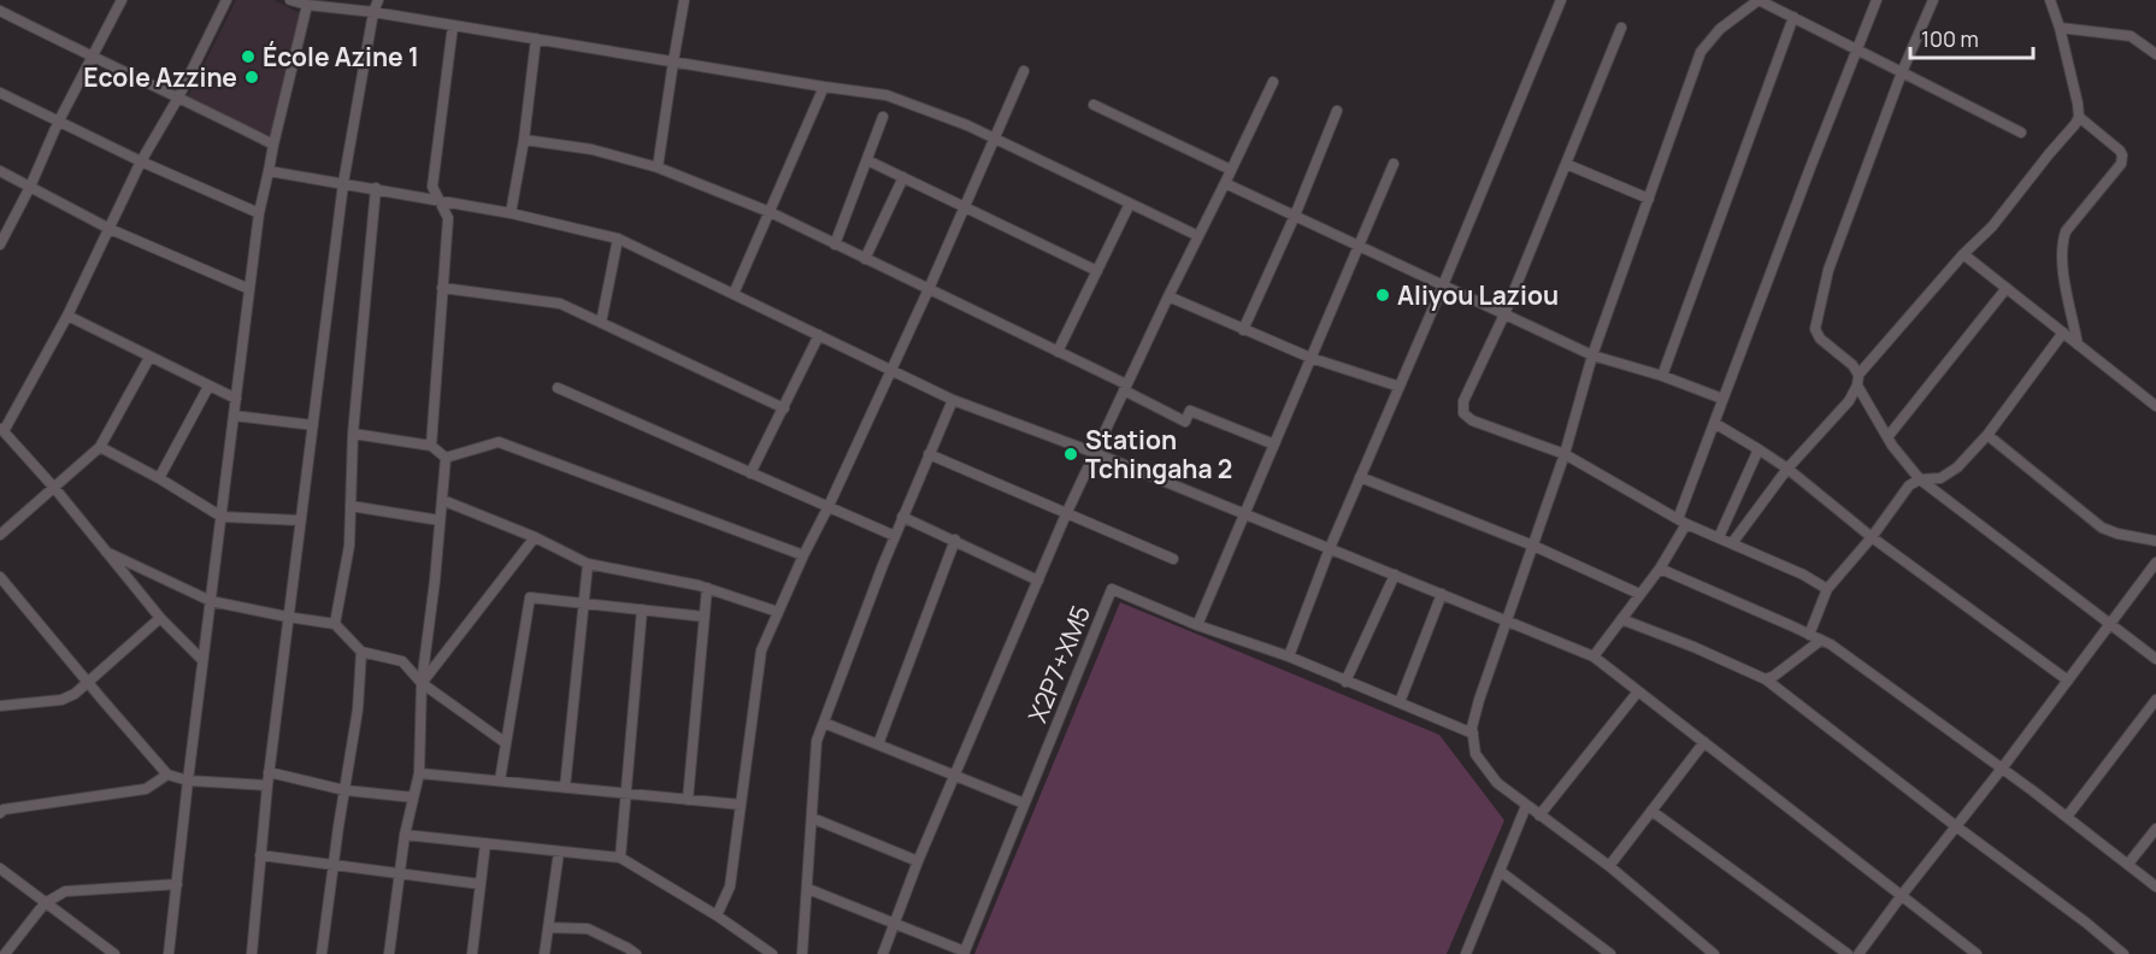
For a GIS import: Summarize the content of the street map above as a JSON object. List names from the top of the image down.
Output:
{
  "streets": {
    "street": ["X2P7+XM5"]
  },
  "places": [
    "École Azine 1",
    "Ecole Azzine",
    "Aliyou Laziou",
    "Station Tchingaha 2"
  ],
  "scale_bar": "100 m"
}
